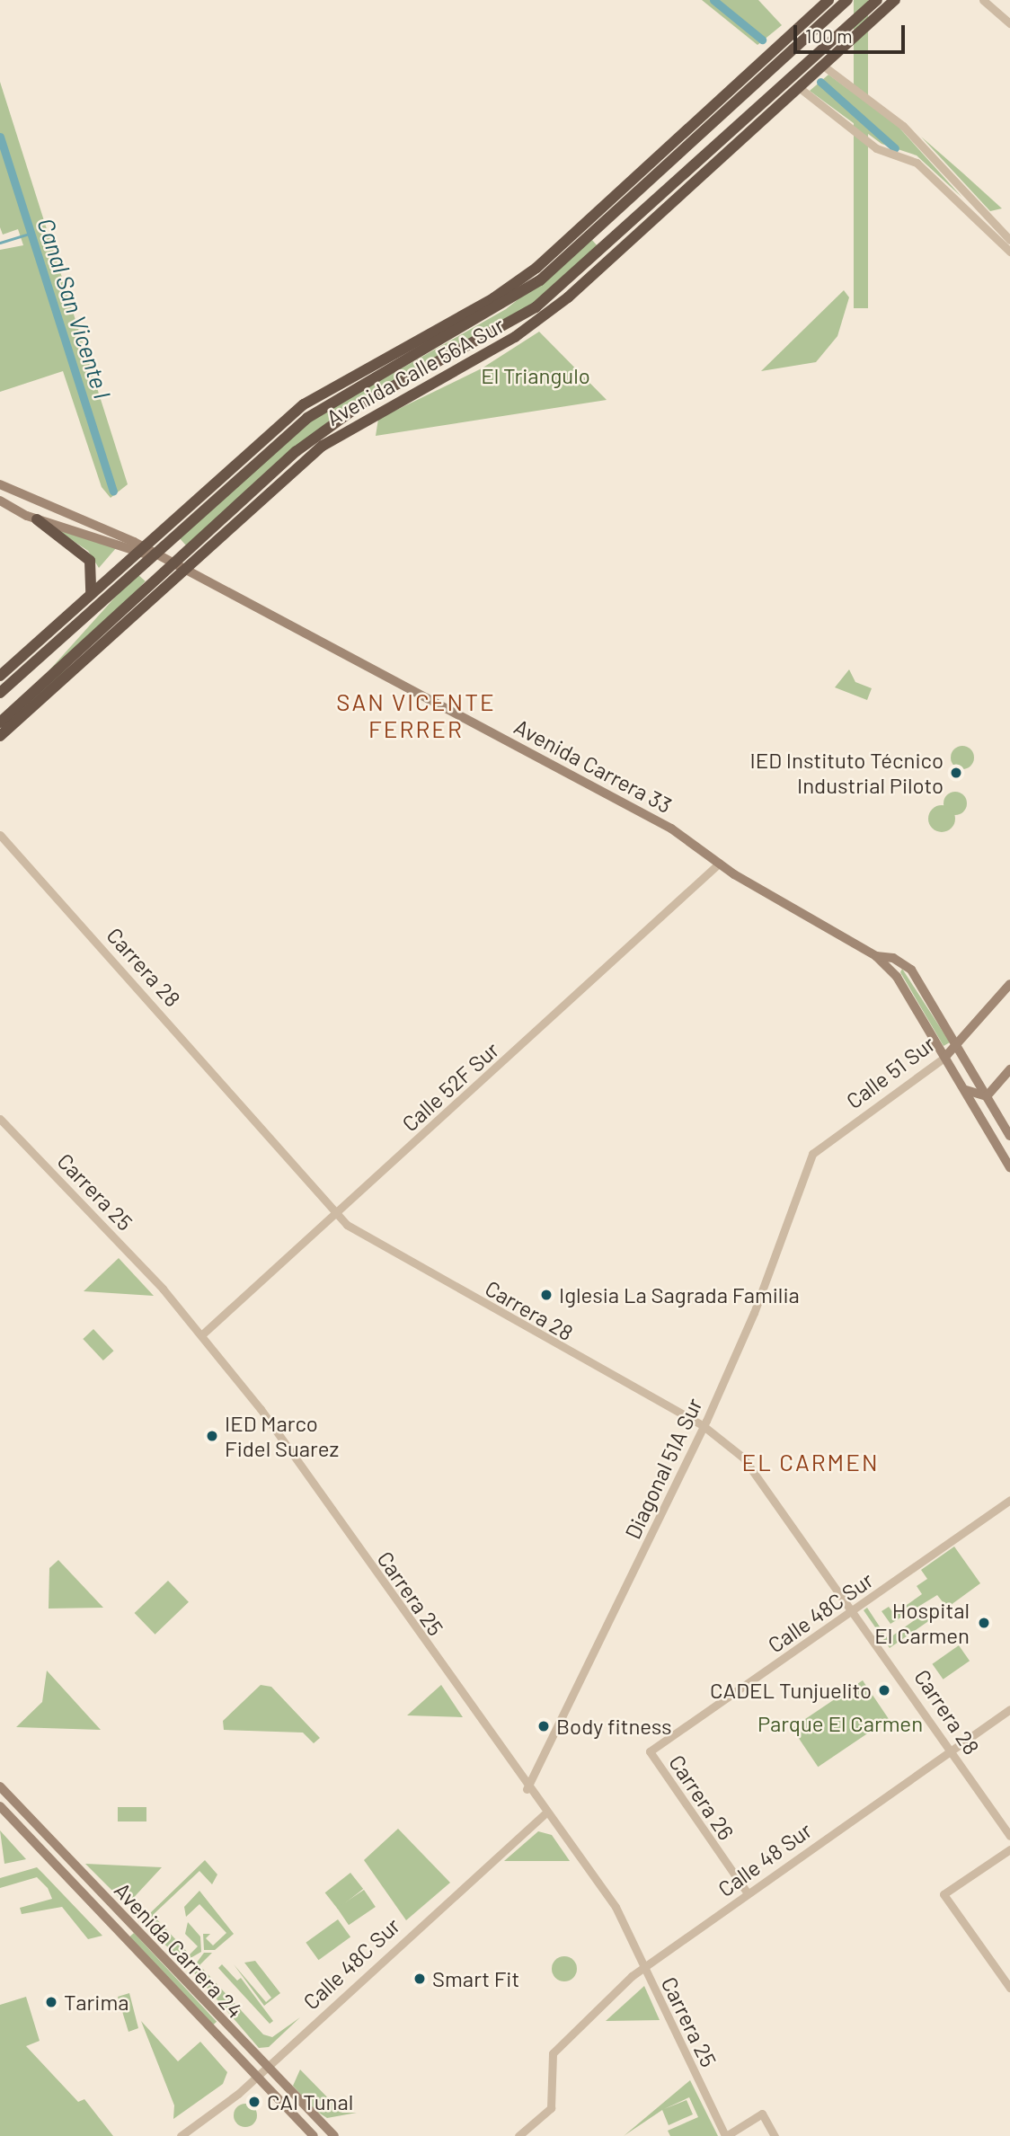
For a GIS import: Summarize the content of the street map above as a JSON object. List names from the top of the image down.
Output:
{
  "streets": {
    "highway": ["Avenida Calle 56A Sur"],
    "main road": ["Avenida Carrera 33", "Calle 51 Sur", "Avenida Carrera 24"],
    "street": [
      "Carrera 28",
      "Calle 52F Sur",
      "Carrera 25",
      "Diagonal 51A Sur",
      "Calle 48C Sur",
      "Carrera 26",
      "Calle 48 Sur"
    ]
  },
  "crossings": [
    ["Avenida Calle 56A Sur", "Avenida Carrera 33"],
    ["Avenida Carrera 33", "Calle 51 Sur"],
    ["Avenida Carrera 33", "Calle 52F Sur"],
    ["Carrera 28", "Calle 52F Sur"],
    ["Carrera 28", "Diagonal 51A Sur"],
    ["Carrera 28", "Calle 48C Sur"],
    ["Carrera 28", "Calle 48 Sur"],
    ["Calle 51 Sur", "Diagonal 51A Sur"],
    ["Calle 52F Sur", "Carrera 25"],
    ["Carrera 25", "Diagonal 51A Sur"],
    ["Carrera 25", "Calle 48C Sur"],
    ["Carrera 25", "Calle 48 Sur"],
    ["Calle 48C Sur", "Carrera 26"],
    ["Calle 48C Sur", "Avenida Carrera 24"],
    ["Carrera 26", "Calle 48 Sur"]
  ],
  "districts": ["SAN VICENTE FERRER", "EL CARMEN"],
  "water": ["Canal San Vicente I"],
  "parks": ["El Triangulo", "Parque El Carmen"],
  "places": [
    "IED Instituto Técnico Industrial Piloto",
    "Iglesia La Sagrada Familia",
    "IED Marco Fidel Suarez",
    "Hospital El Carmen",
    "CADEL Tunjuelito",
    "Body fitness",
    "Smart Fit",
    "Tarima",
    "CAI Tunal"
  ],
  "scale_bar": "100 m"
}
